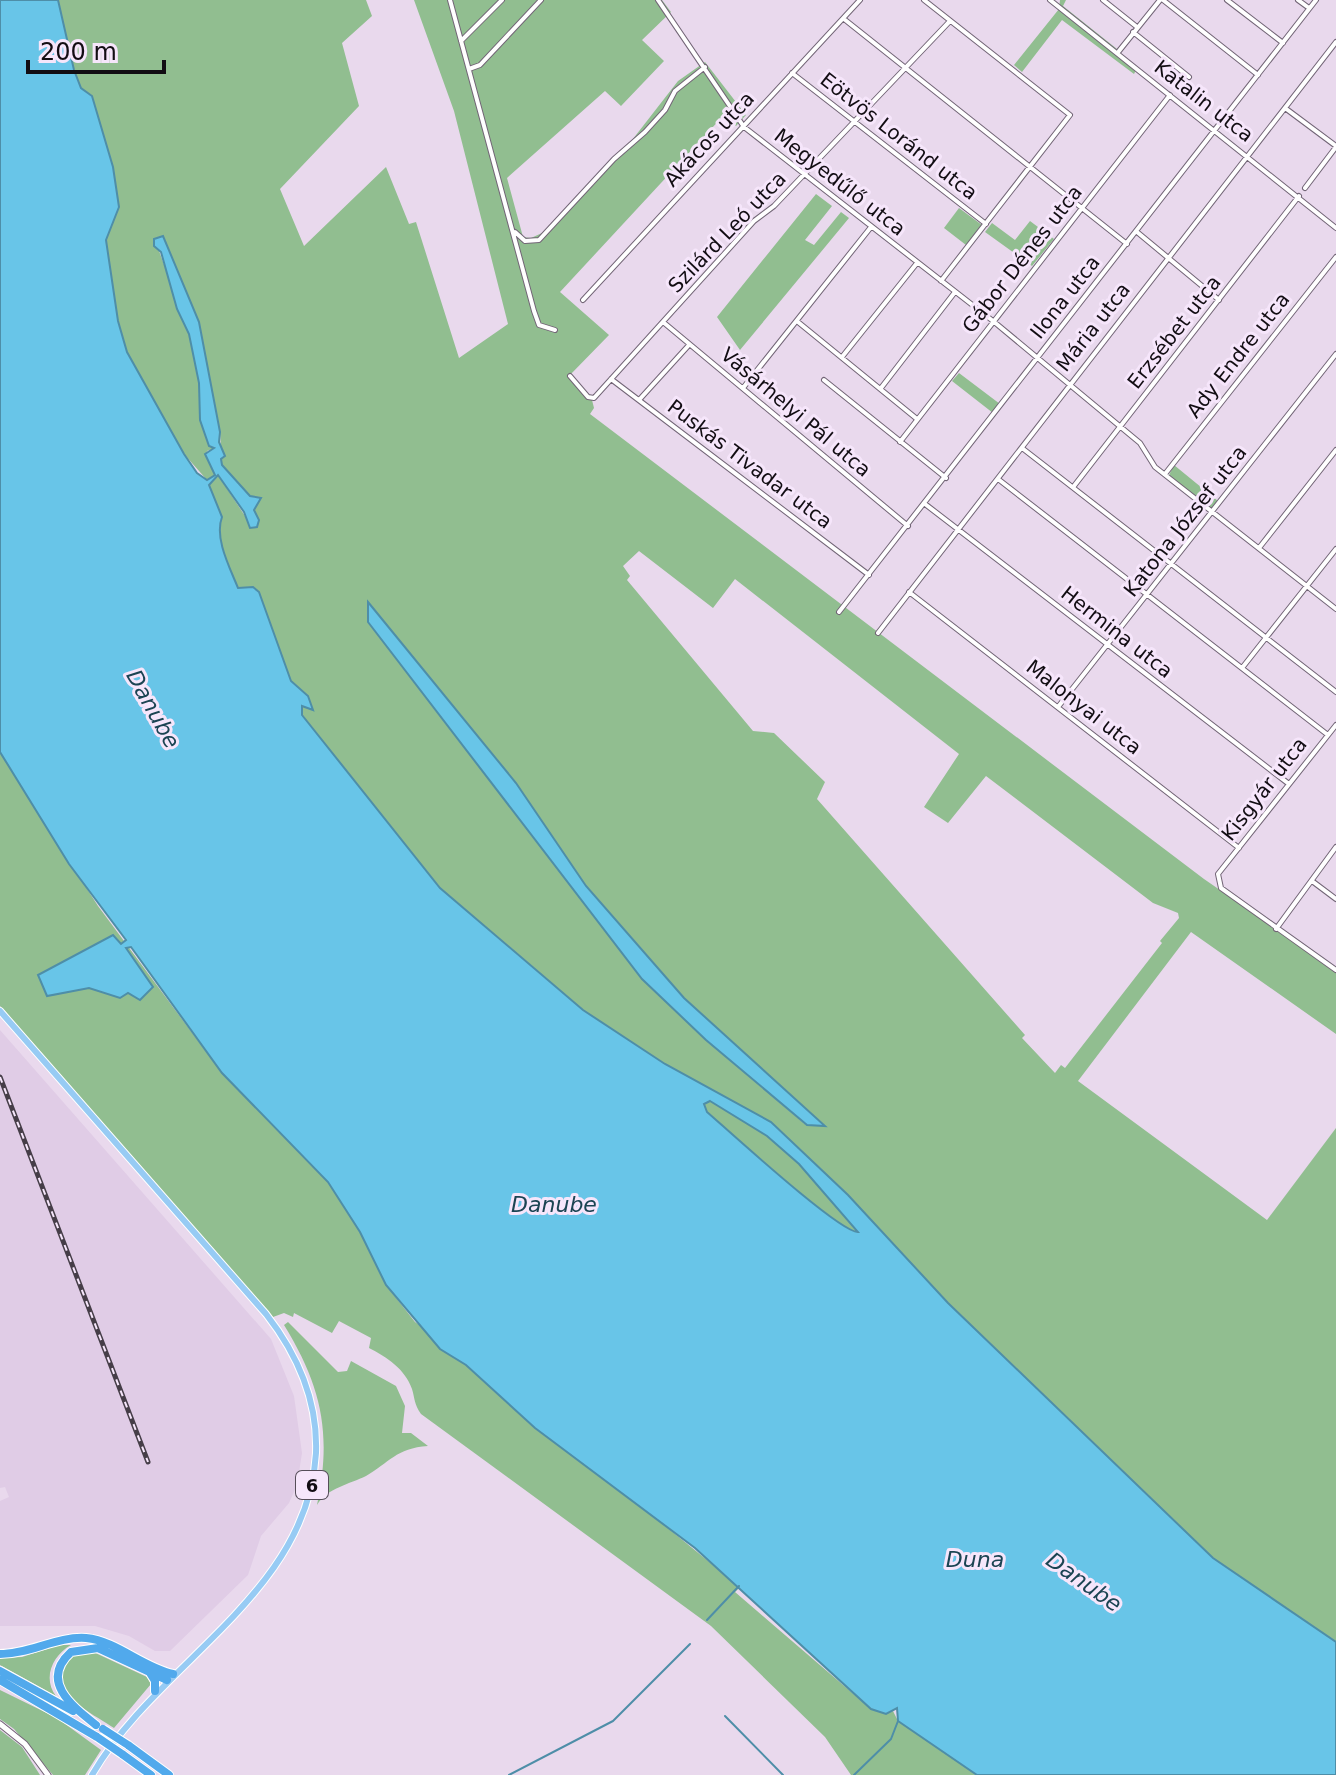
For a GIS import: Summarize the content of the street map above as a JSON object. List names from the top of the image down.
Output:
{
  "streets": {
    "main road": ["6"],
    "street": [
      "Katalin utca",
      "Eötvös Loránd utca",
      "Akácos utca",
      "Megyedűlő utca",
      "Szilárd Leó utca",
      "Gábor Dénes utca",
      "Ilona utca",
      "Mária utca",
      "Erzsébet utca",
      "Ady Endre utca",
      "Vásárhelyi Pál utca",
      "Puskás Tivadar utca",
      "Katona József utca",
      "Hermina utca",
      "Malonyai utca",
      "Kisgyár utca"
    ]
  },
  "crossings": [
    ["Katalin utca", "Gábor Dénes utca"],
    ["Katalin utca", "Ilona utca"],
    ["Katalin utca", "Mária utca"],
    ["Katalin utca", "Erzsébet utca"],
    ["Eötvös Loránd utca", "Akácos utca"],
    ["Eötvös Loránd utca", "Szilárd Leó utca"],
    ["Akácos utca", "Megyedűlő utca"],
    ["Megyedűlő utca", "Szilárd Leó utca"],
    ["Megyedűlő utca", "Gábor Dénes utca"],
    ["Megyedűlő utca", "Ilona utca"],
    ["Megyedűlő utca", "Mária utca"],
    ["Megyedűlő utca", "Erzsébet utca"],
    ["Megyedűlő utca", "Ady Endre utca"],
    ["Megyedűlő utca", "Katona József utca"],
    ["Szilárd Leó utca", "Vásárhelyi Pál utca"],
    ["Szilárd Leó utca", "Puskás Tivadar utca"],
    ["Ilona utca", "Vásárhelyi Pál utca"],
    ["Ilona utca", "Puskás Tivadar utca"],
    ["Ilona utca", "Hermina utca"],
    ["Mária utca", "Hermina utca"],
    ["Mária utca", "Malonyai utca"],
    ["Katona József utca", "Hermina utca"],
    ["Katona József utca", "Malonyai utca"],
    ["Hermina utca", "Kisgyár utca"],
    ["Malonyai utca", "Kisgyár utca"]
  ],
  "water": ["Danube", "Duna"],
  "scale_bar": "200 m"
}
